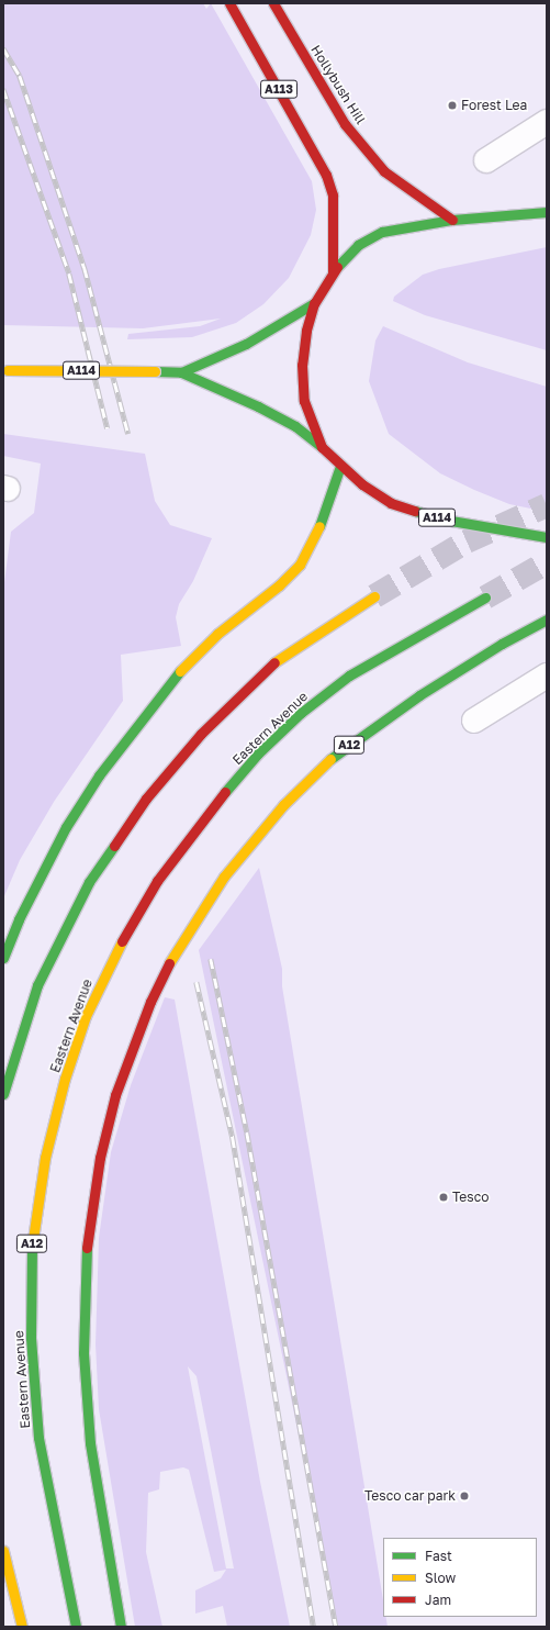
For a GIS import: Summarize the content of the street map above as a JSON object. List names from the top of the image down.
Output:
{
  "streets": {
    "main road": [
      "Hollybush Hill",
      "A113",
      "A114",
      "Eastern Avenue",
      "A12"
    ]
  },
  "crossings": [
    ["Hollybush Hill", "A114"],
    ["A113", "A114"]
  ],
  "places": ["Forest Lea", "Tesco", "Tesco car park"],
  "legend": ["Fast", "Slow", "Jam"]
}
